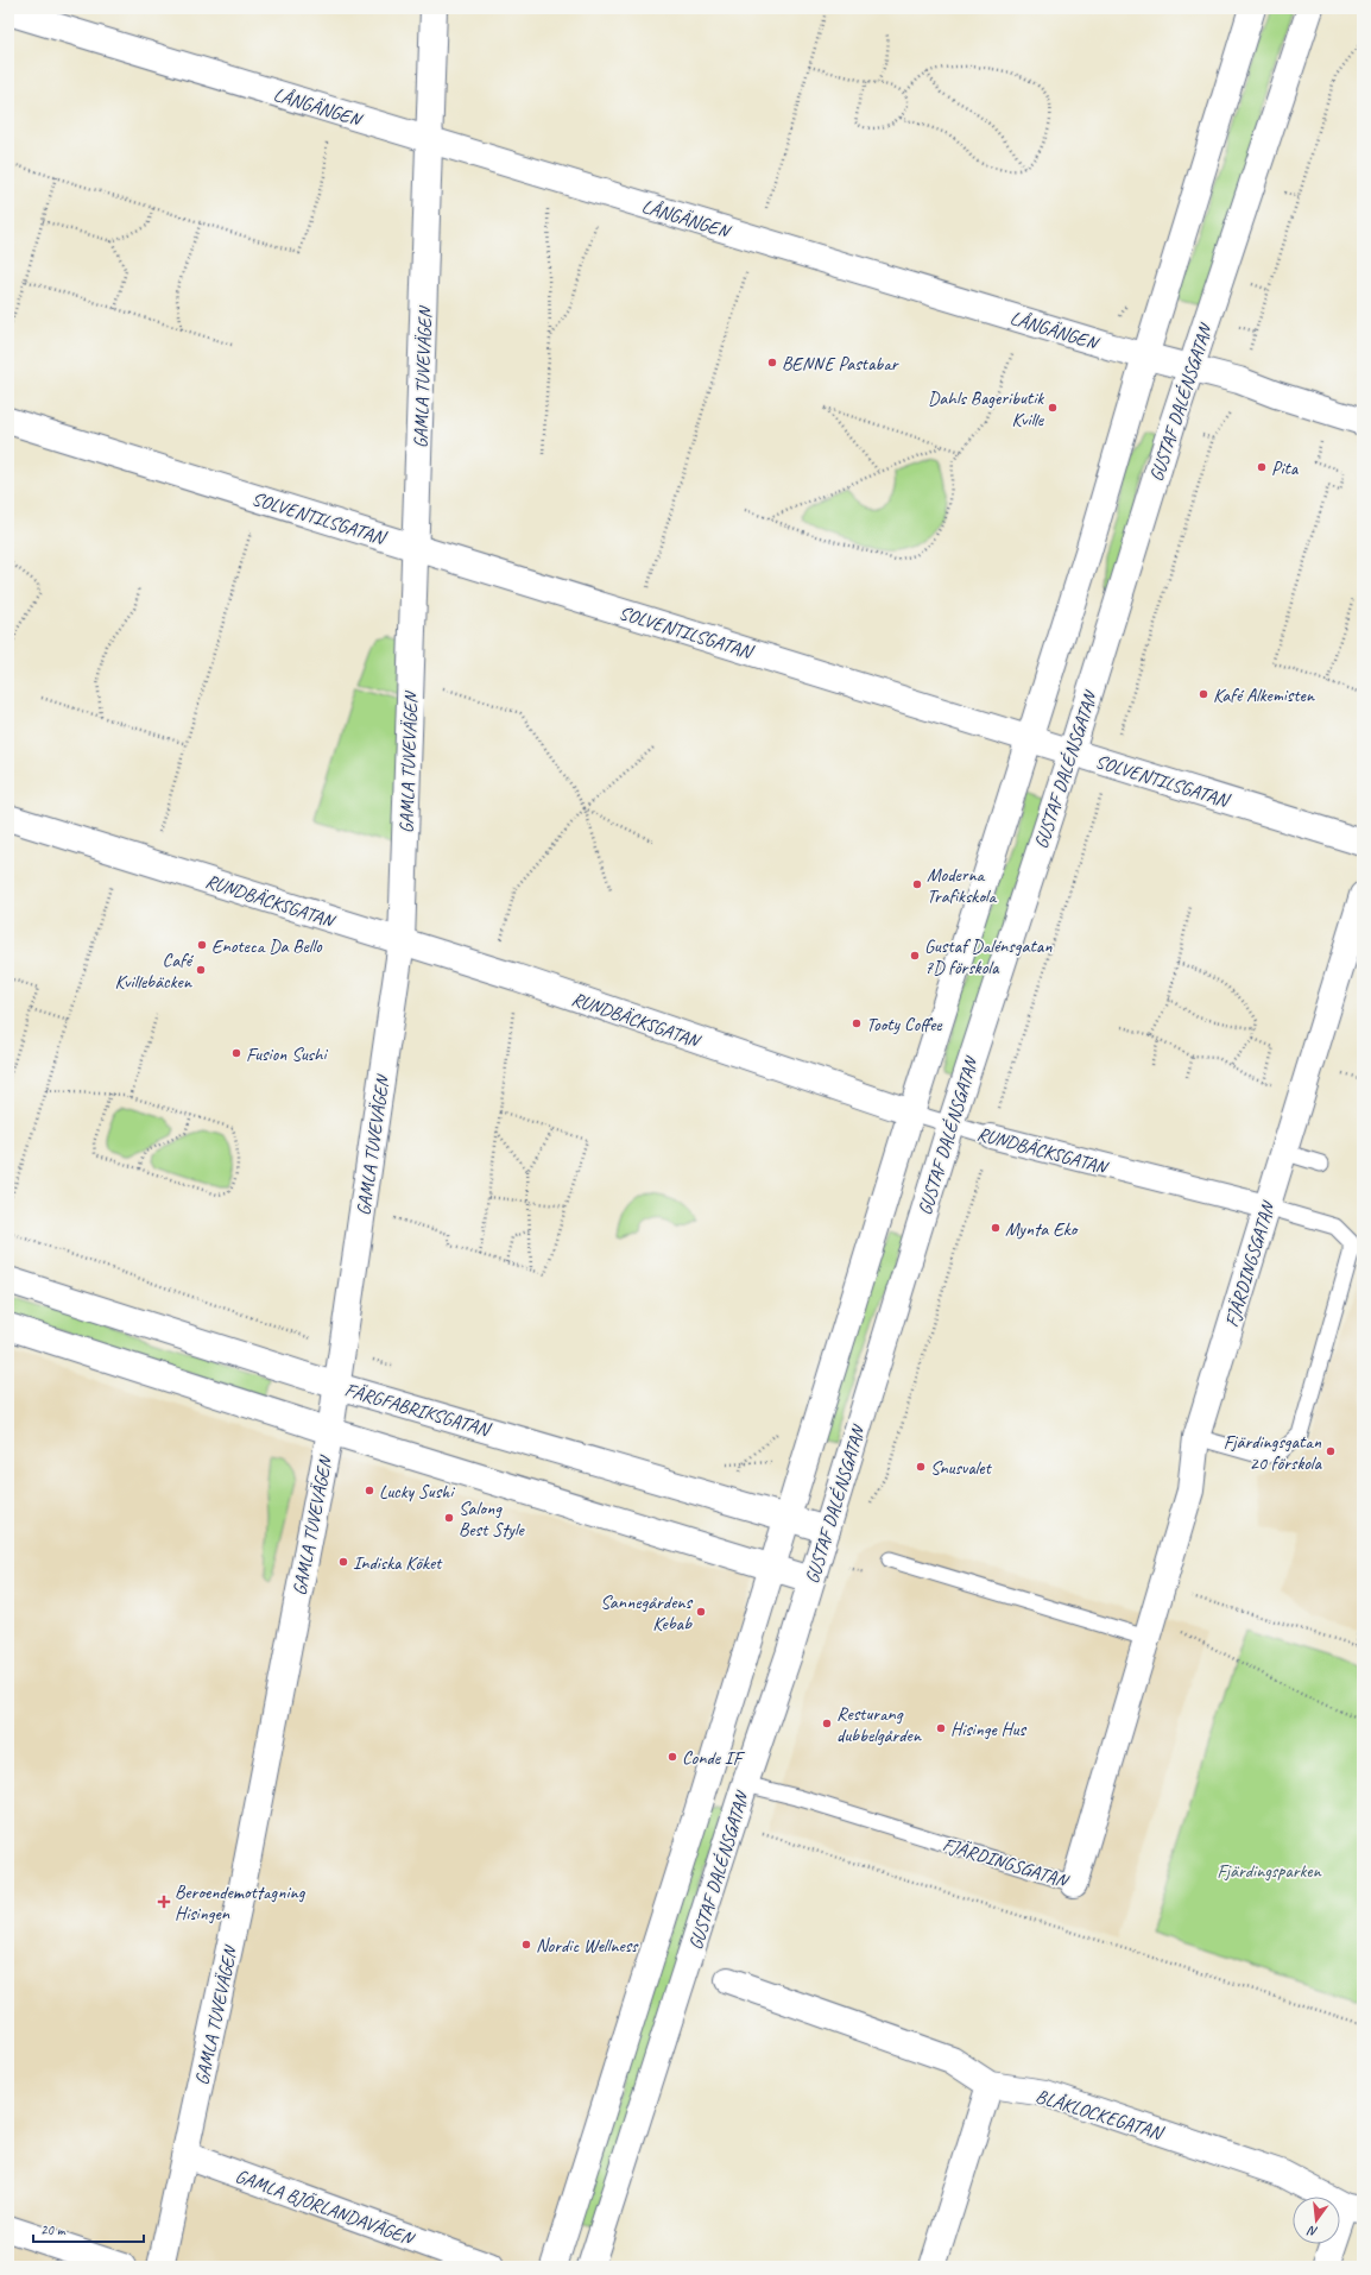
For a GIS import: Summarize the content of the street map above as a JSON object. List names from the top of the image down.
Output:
{
  "streets": {
    "street": [
      "LÅNGÄNGEN",
      "GAMLA TUVEVÄGEN",
      "GUSTAF DALÉNSGATAN",
      "SOLVENTILSGATAN",
      "RUNDBÄCKSGATAN",
      "FJÄRDINGSGATAN",
      "FÄRGFABRIKSGATAN",
      "BLÅKLOCKEGATAN",
      "GAMLA BJÖRLANDAVÄGEN"
    ]
  },
  "crossings": [
    ["LÅNGÄNGEN", "GAMLA TUVEVÄGEN"],
    ["LÅNGÄNGEN", "GUSTAF DALÉNSGATAN"],
    ["GAMLA TUVEVÄGEN", "SOLVENTILSGATAN"],
    ["GAMLA TUVEVÄGEN", "RUNDBÄCKSGATAN"],
    ["GAMLA TUVEVÄGEN", "FÄRGFABRIKSGATAN"],
    ["GAMLA TUVEVÄGEN", "GAMLA BJÖRLANDAVÄGEN"],
    ["GUSTAF DALÉNSGATAN", "SOLVENTILSGATAN"],
    ["GUSTAF DALÉNSGATAN", "RUNDBÄCKSGATAN"],
    ["GUSTAF DALÉNSGATAN", "FJÄRDINGSGATAN"],
    ["GUSTAF DALÉNSGATAN", "FÄRGFABRIKSGATAN"],
    ["RUNDBÄCKSGATAN", "FJÄRDINGSGATAN"]
  ],
  "parks": ["Fjärdingsparken"],
  "places": {
    "other": [
      "BENNE Pastabar",
      "Dahls Bageributik Kville",
      "Pita",
      "Kafé Alkemisten",
      "Moderna Trafikskola",
      "Enoteca Da Bello",
      "Gustaf Dalénsgatan 7D förskola",
      "Café Kvillebäcken",
      "Tooty Coffee",
      "Fusion Sushi",
      "Mynta Eko",
      "Fjärdingsgatan 20 förskola",
      "Snusvalet",
      "Lucky Sushi",
      "Salong Best Style",
      "Indiska Köket",
      "Sannegårdens Kebab",
      "Resturang dubbelgården",
      "Hisinge Hus",
      "Conde IF",
      "Nordic Wellness"
    ],
    "health": ["Beroendemottagning Hisingen"]
  },
  "scale_bar": "20 m",
  "north": "bottom"
}
